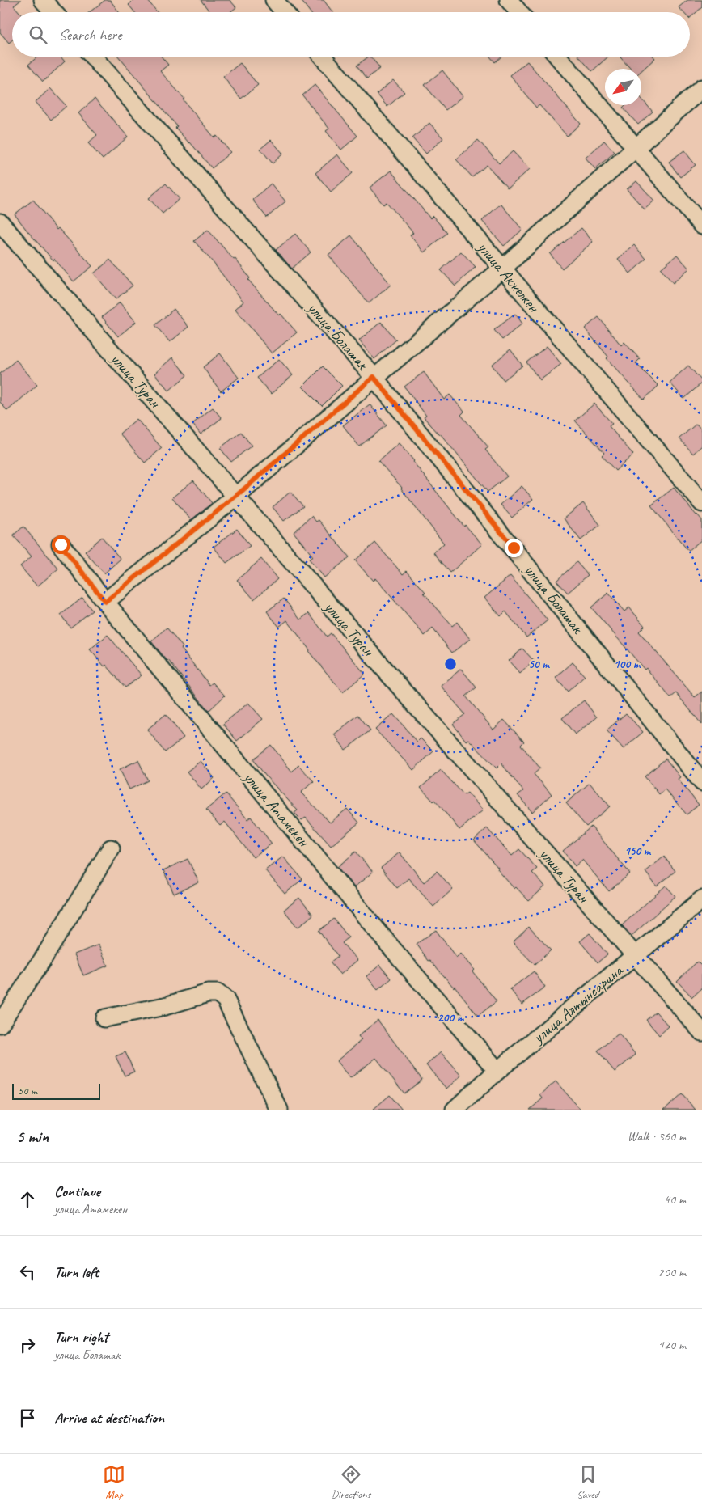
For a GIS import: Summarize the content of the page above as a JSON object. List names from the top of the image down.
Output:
{
  "streets": {
    "street": [
      "улица Акжелкен",
      "улица Болашак",
      "улица Туран",
      "улица Атамекен",
      "улица Алтынсарина"
    ]
  },
  "crossings": [
    ["улица Туран", "улица Алтынсарина"],
    ["улица Атамекен", "улица Алтынсарина"]
  ],
  "scale_bar": "50 m",
  "north": "bottom left",
  "page": {
    "search": "Search here",
    "scale": "50 m",
    "heading": ["5 min", "Walk · 360 m"],
    "list": [
      ["Continue", "улица Атамекен", "40 m"],
      ["Turn left", "200 m"],
      ["Turn right", "улица Болашак", "120 m"],
      "Arrive at destination"
    ],
    "nav": ["Map", "Directions", "Saved"]
  },
  "rings": [
    "50 m",
    "100 m",
    "150 m",
    "200 m"
  ]
}
